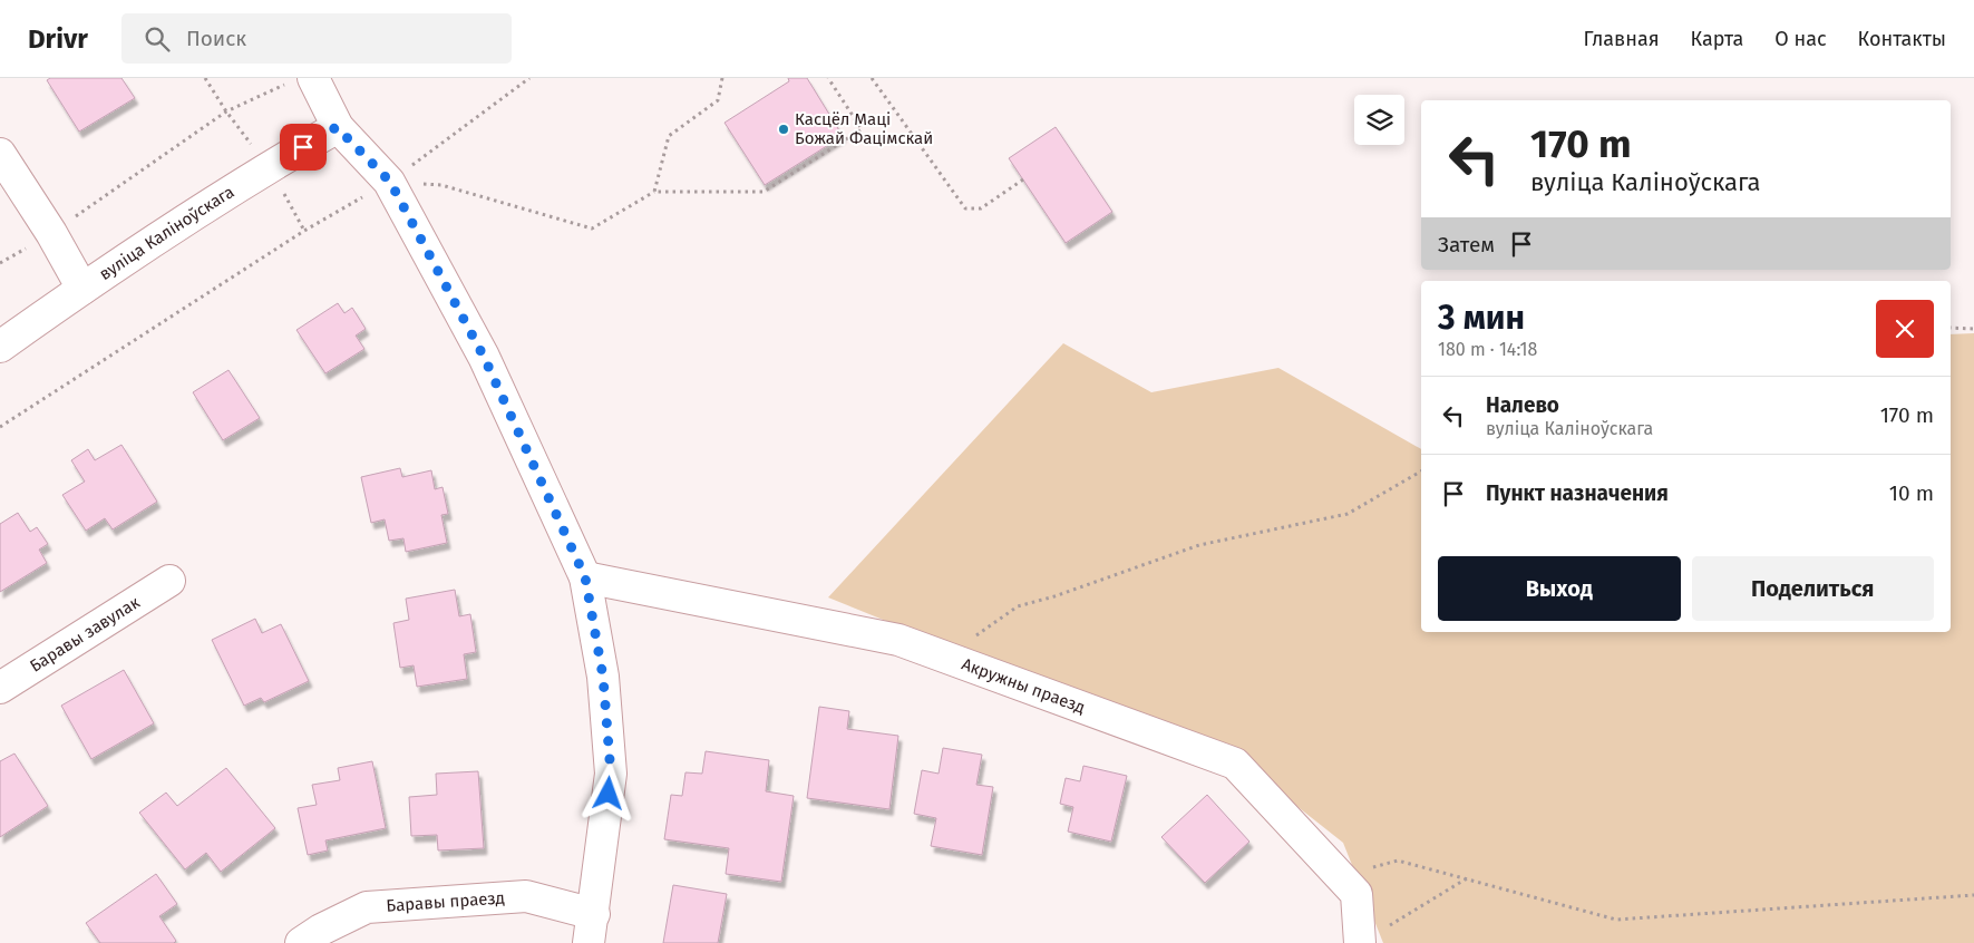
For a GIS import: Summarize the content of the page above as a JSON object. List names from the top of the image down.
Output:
{
  "streets": {
    "street": [
      "вуліца Каліноўскага",
      "Баравы завулак",
      "Акружны праезд",
      "Баравы праезд"
    ]
  },
  "places": ["Касцёл Маці Божай Фацімскай"],
  "page": {
    "header": "Drivr",
    "search": "Поиск",
    "nav": [
      "Главная",
      "Карта",
      "О нас",
      "Контакты"
    ],
    "turn": ["170 m", "вуліца Каліноўскага"],
    "then": "Затем",
    "heading": ["3 мин", "180 m · 14:18"],
    "list": [
      {
        "name": "Налево",
        "note": "вуліца Каліноўскага",
        "value": "170 m"
      },
      {
        "name": "Пункт назначения",
        "value": "10 m"
      }
    ],
    "buttons": ["Выход", "Поделиться"]
  }
}
